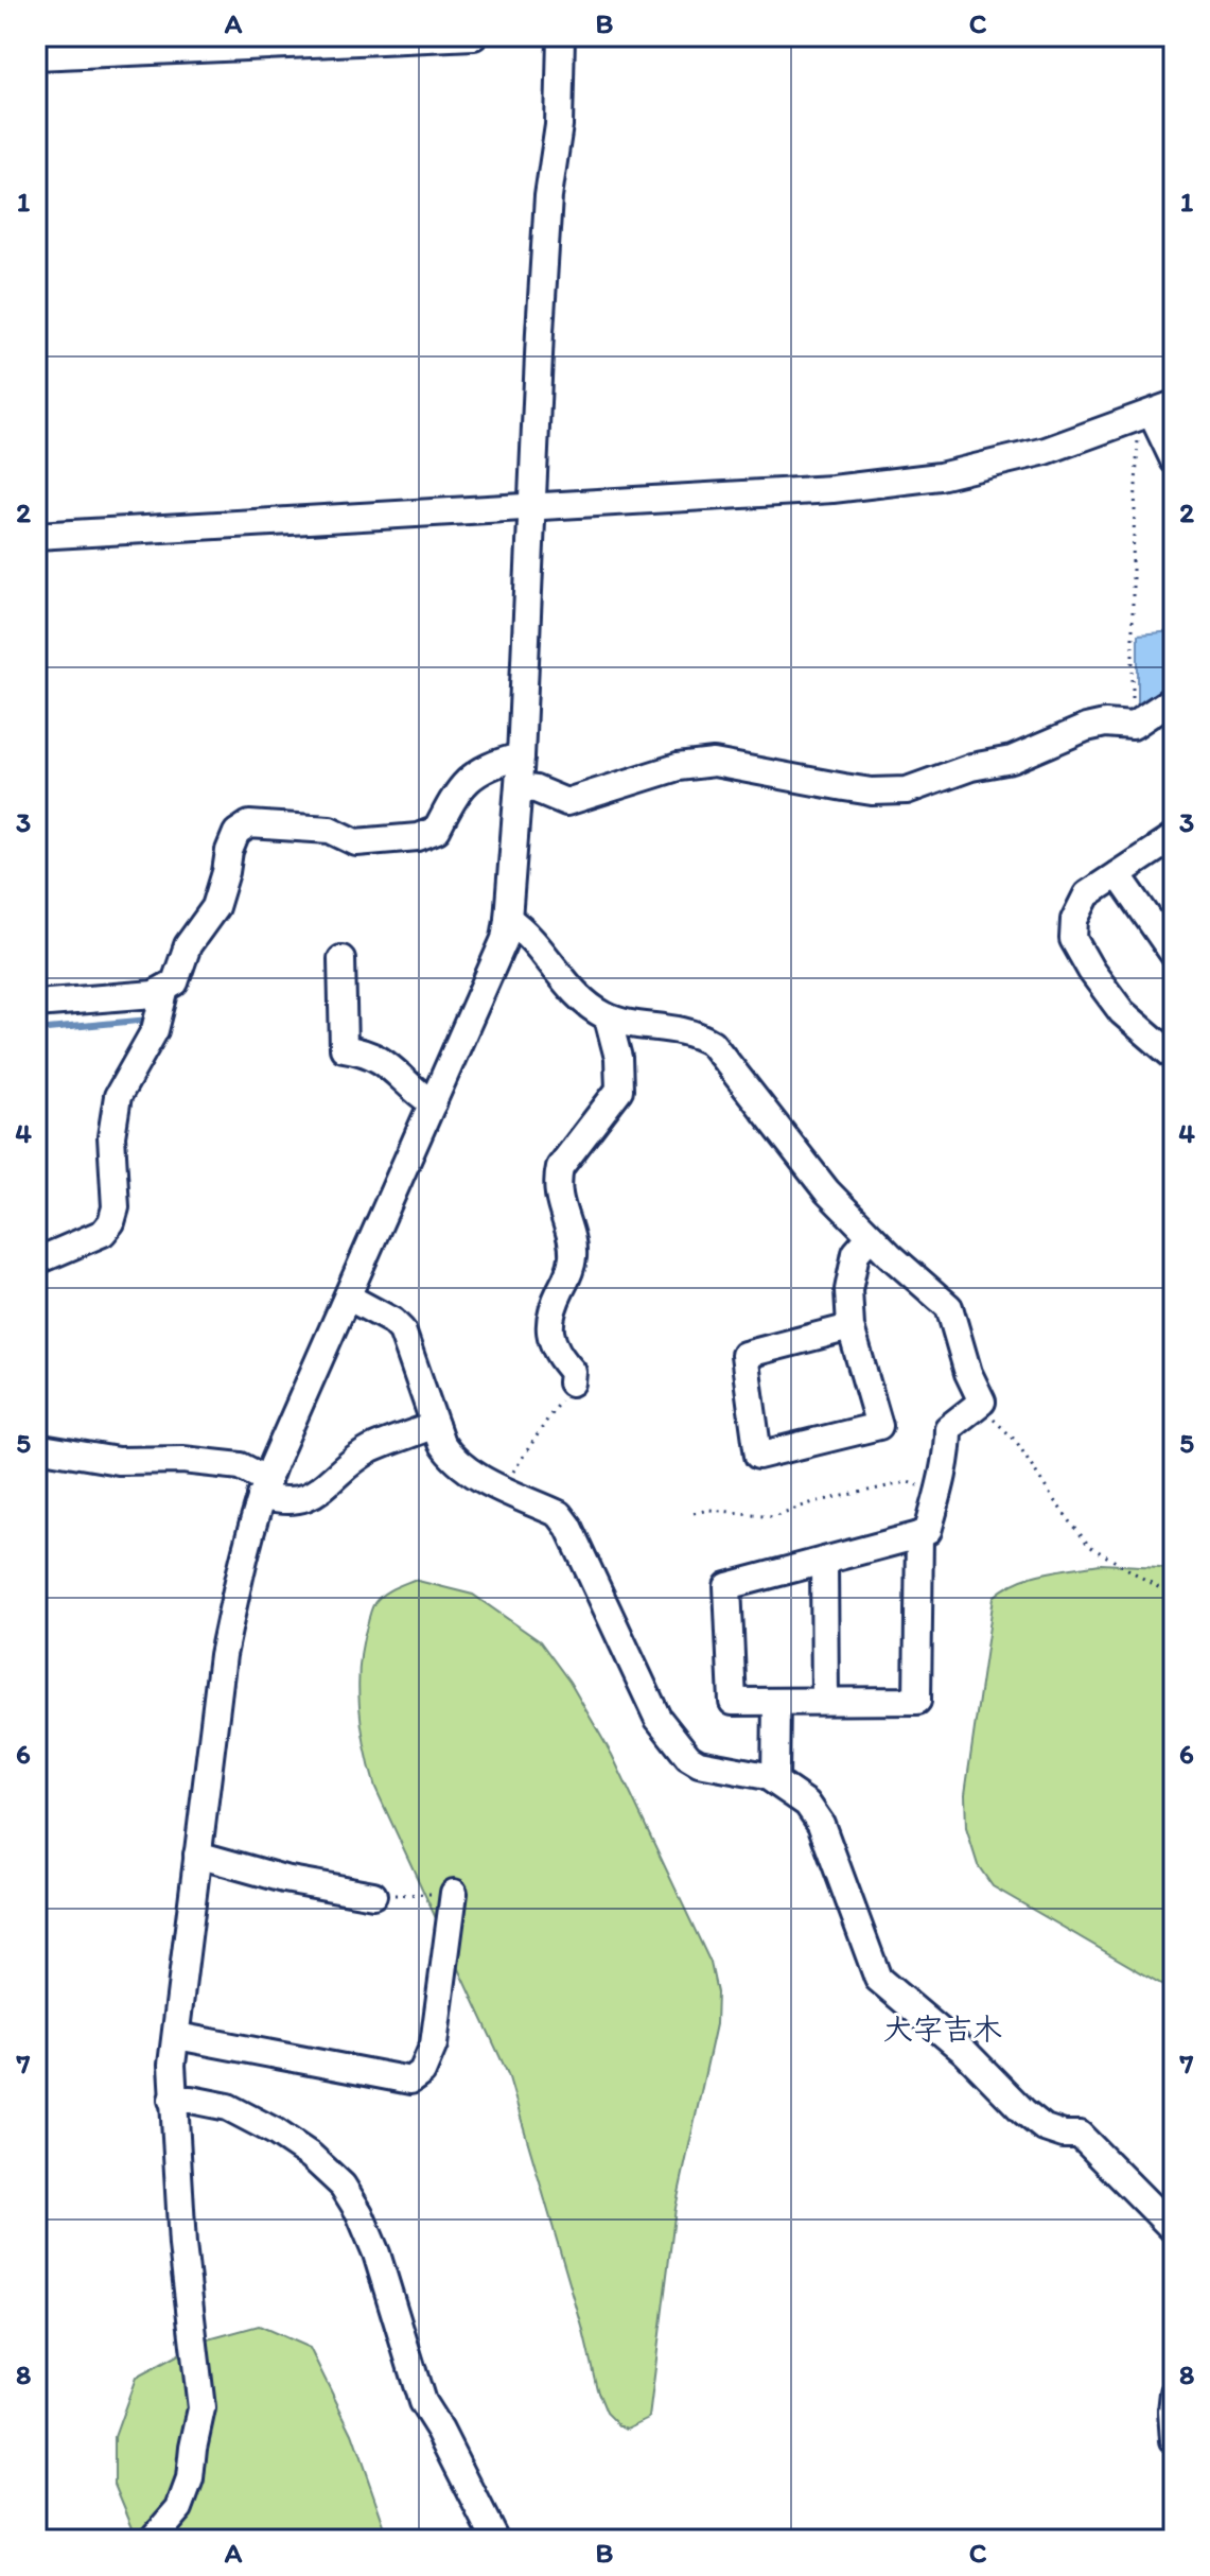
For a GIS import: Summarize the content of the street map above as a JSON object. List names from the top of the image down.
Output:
{
  "districts": ["大字吉木"],
  "grid": {
    "columns": ["A", "B", "C"],
    "rows": [
      "1",
      "2",
      "3",
      "4",
      "5",
      "6",
      "7",
      "8"
    ]
  }
}
